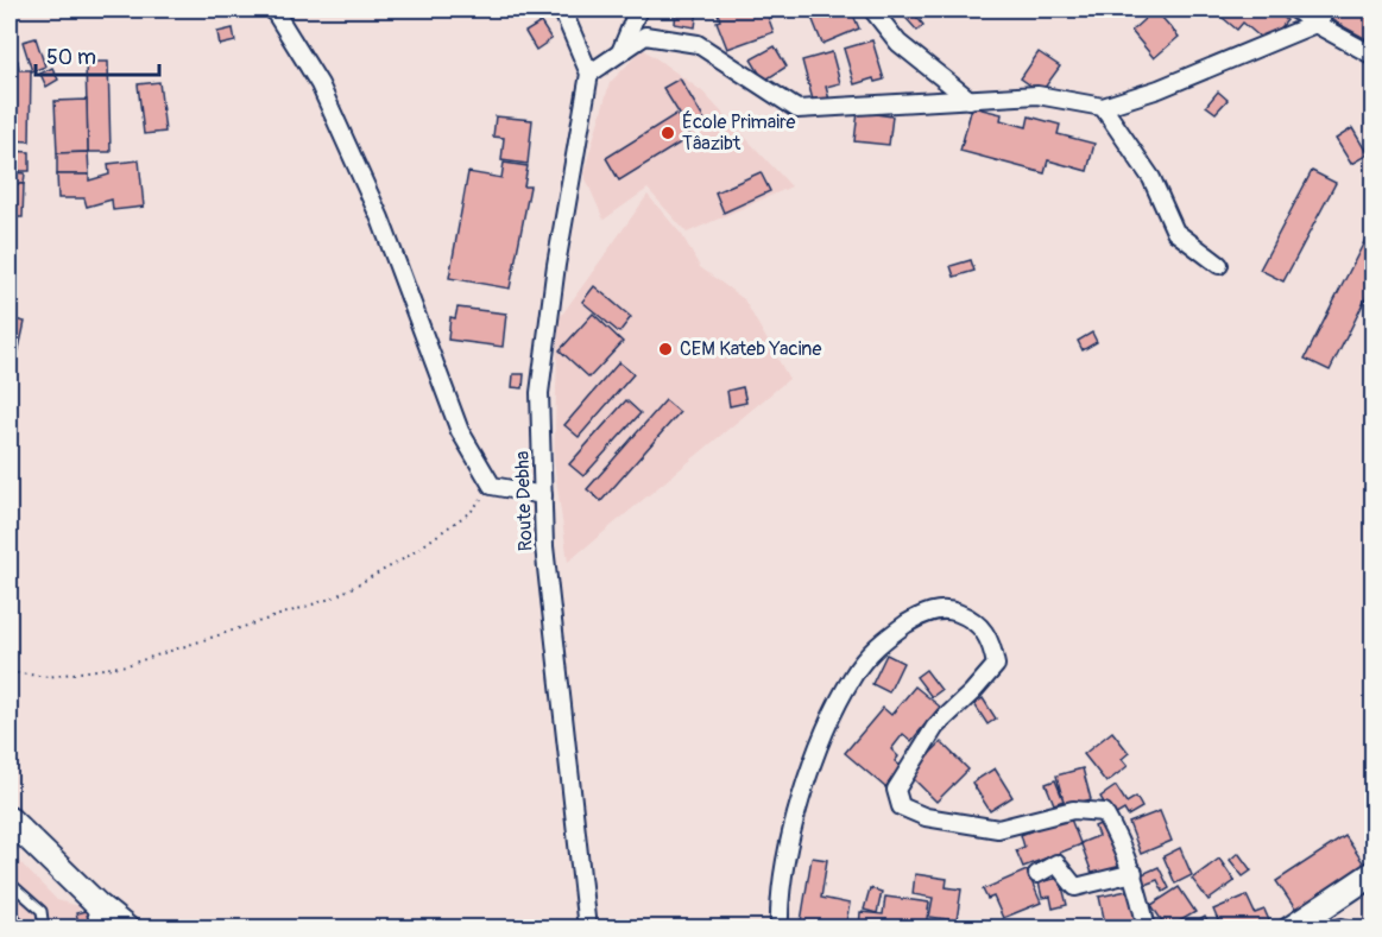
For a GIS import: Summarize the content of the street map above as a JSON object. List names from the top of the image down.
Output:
{
  "streets": {
    "street": ["Route Debha"]
  },
  "places": ["École Primaire Tâazibt", "CEM Kateb Yacine"],
  "scale_bar": "50 m"
}
